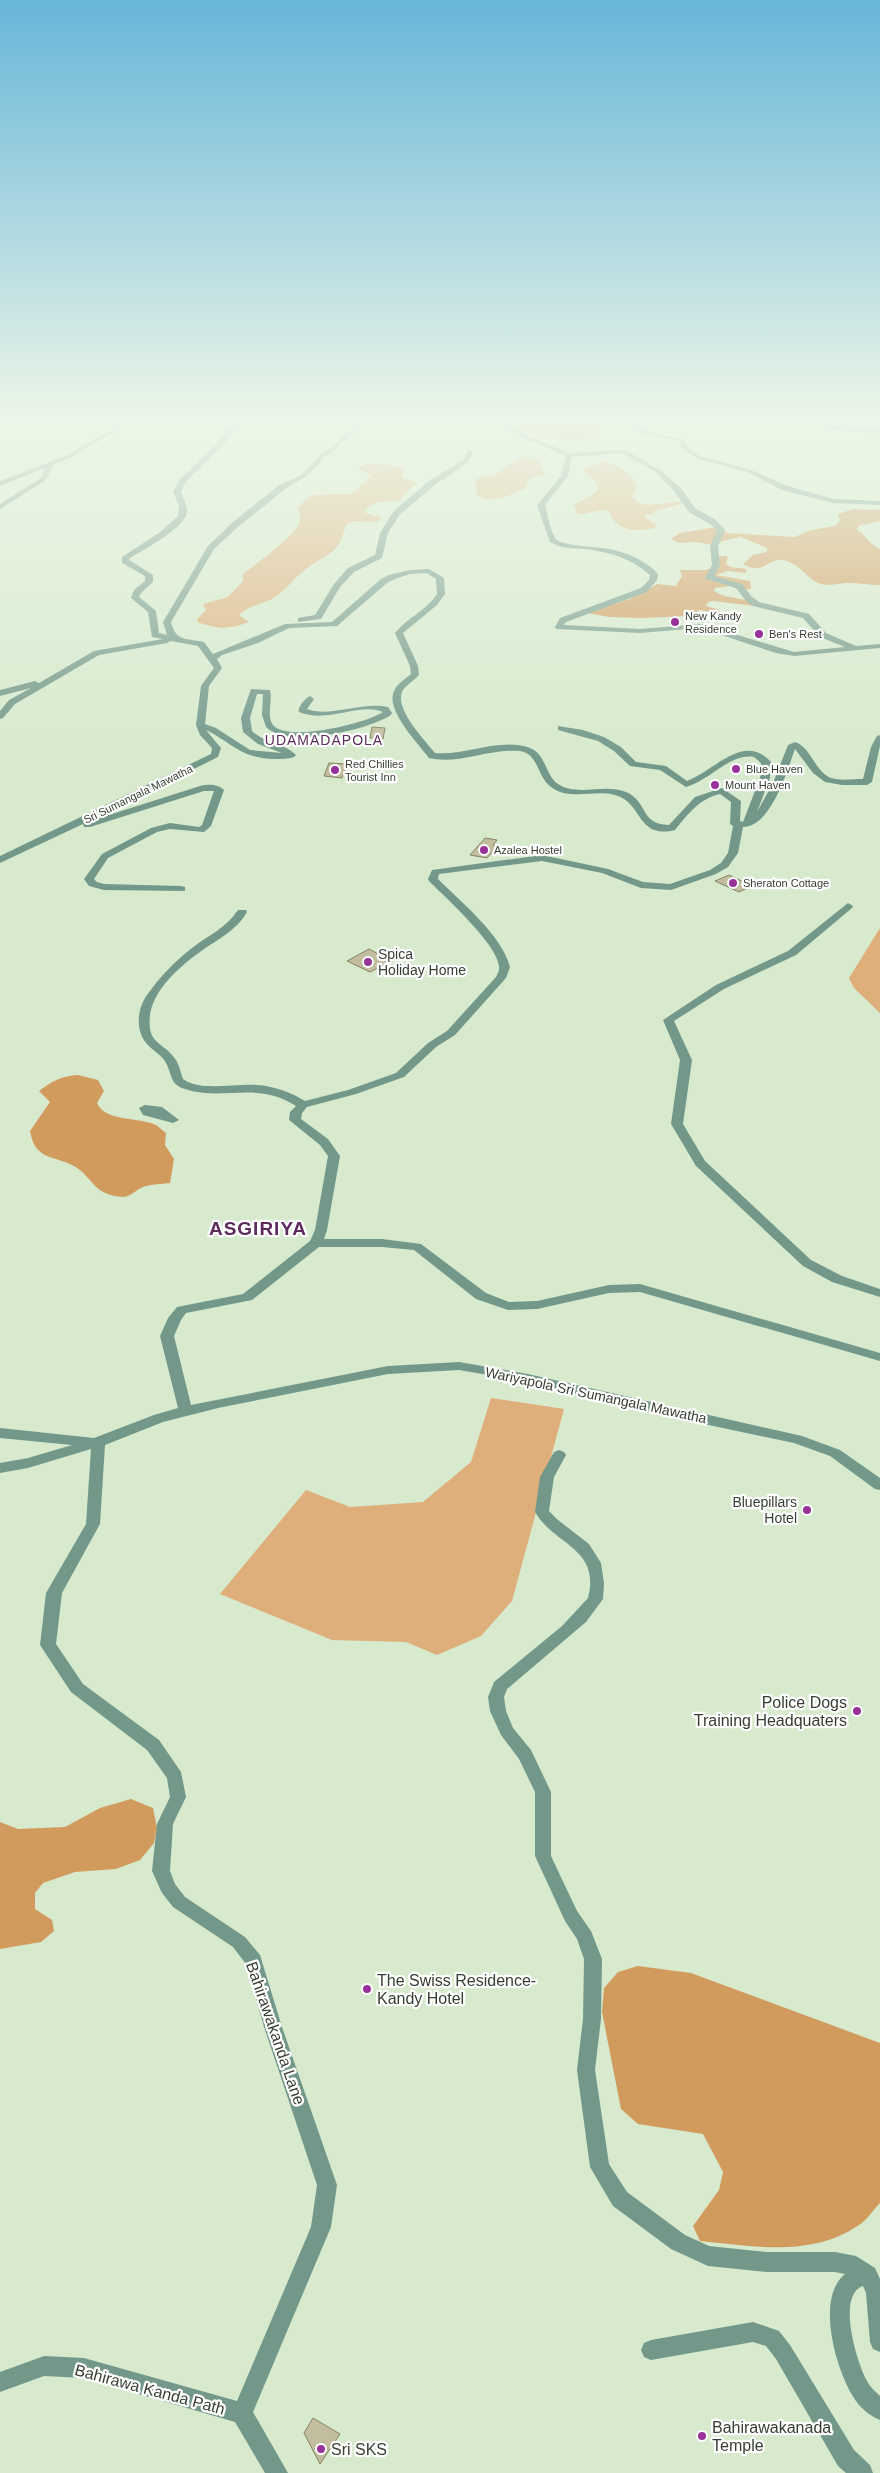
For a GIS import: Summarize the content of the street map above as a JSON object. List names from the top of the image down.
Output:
{
  "streets": {
    "street": [
      "Sri Sumangala Mawatha",
      "Wariyapola Sri Sumangala Mawatha",
      "Bahirawakanda Lane",
      "Bahirawa Kanda Path"
    ]
  },
  "crossings": [
    ["Wariyapola Sri Sumangala Mawatha", "Bahirawakanda Lane"],
    ["Bahirawakanda Lane", "Bahirawa Kanda Path"]
  ],
  "districts": ["UDAMADAPOLA", "ASGIRIYA"],
  "places": [
    "New Kandy Residence",
    "Ben's Rest",
    "Blue Haven",
    "Red Chillies Tourist Inn",
    "Mount Haven",
    "Azalea Hostel",
    "Sheraton Cottage",
    "Spica Holiday Home",
    "Bluepillars Hotel",
    "Police Dogs Training Headquaters",
    "The Swiss Residence- Kandy Hotel",
    "Bahirawakanada Temple",
    "Sri SKS"
  ]
}
